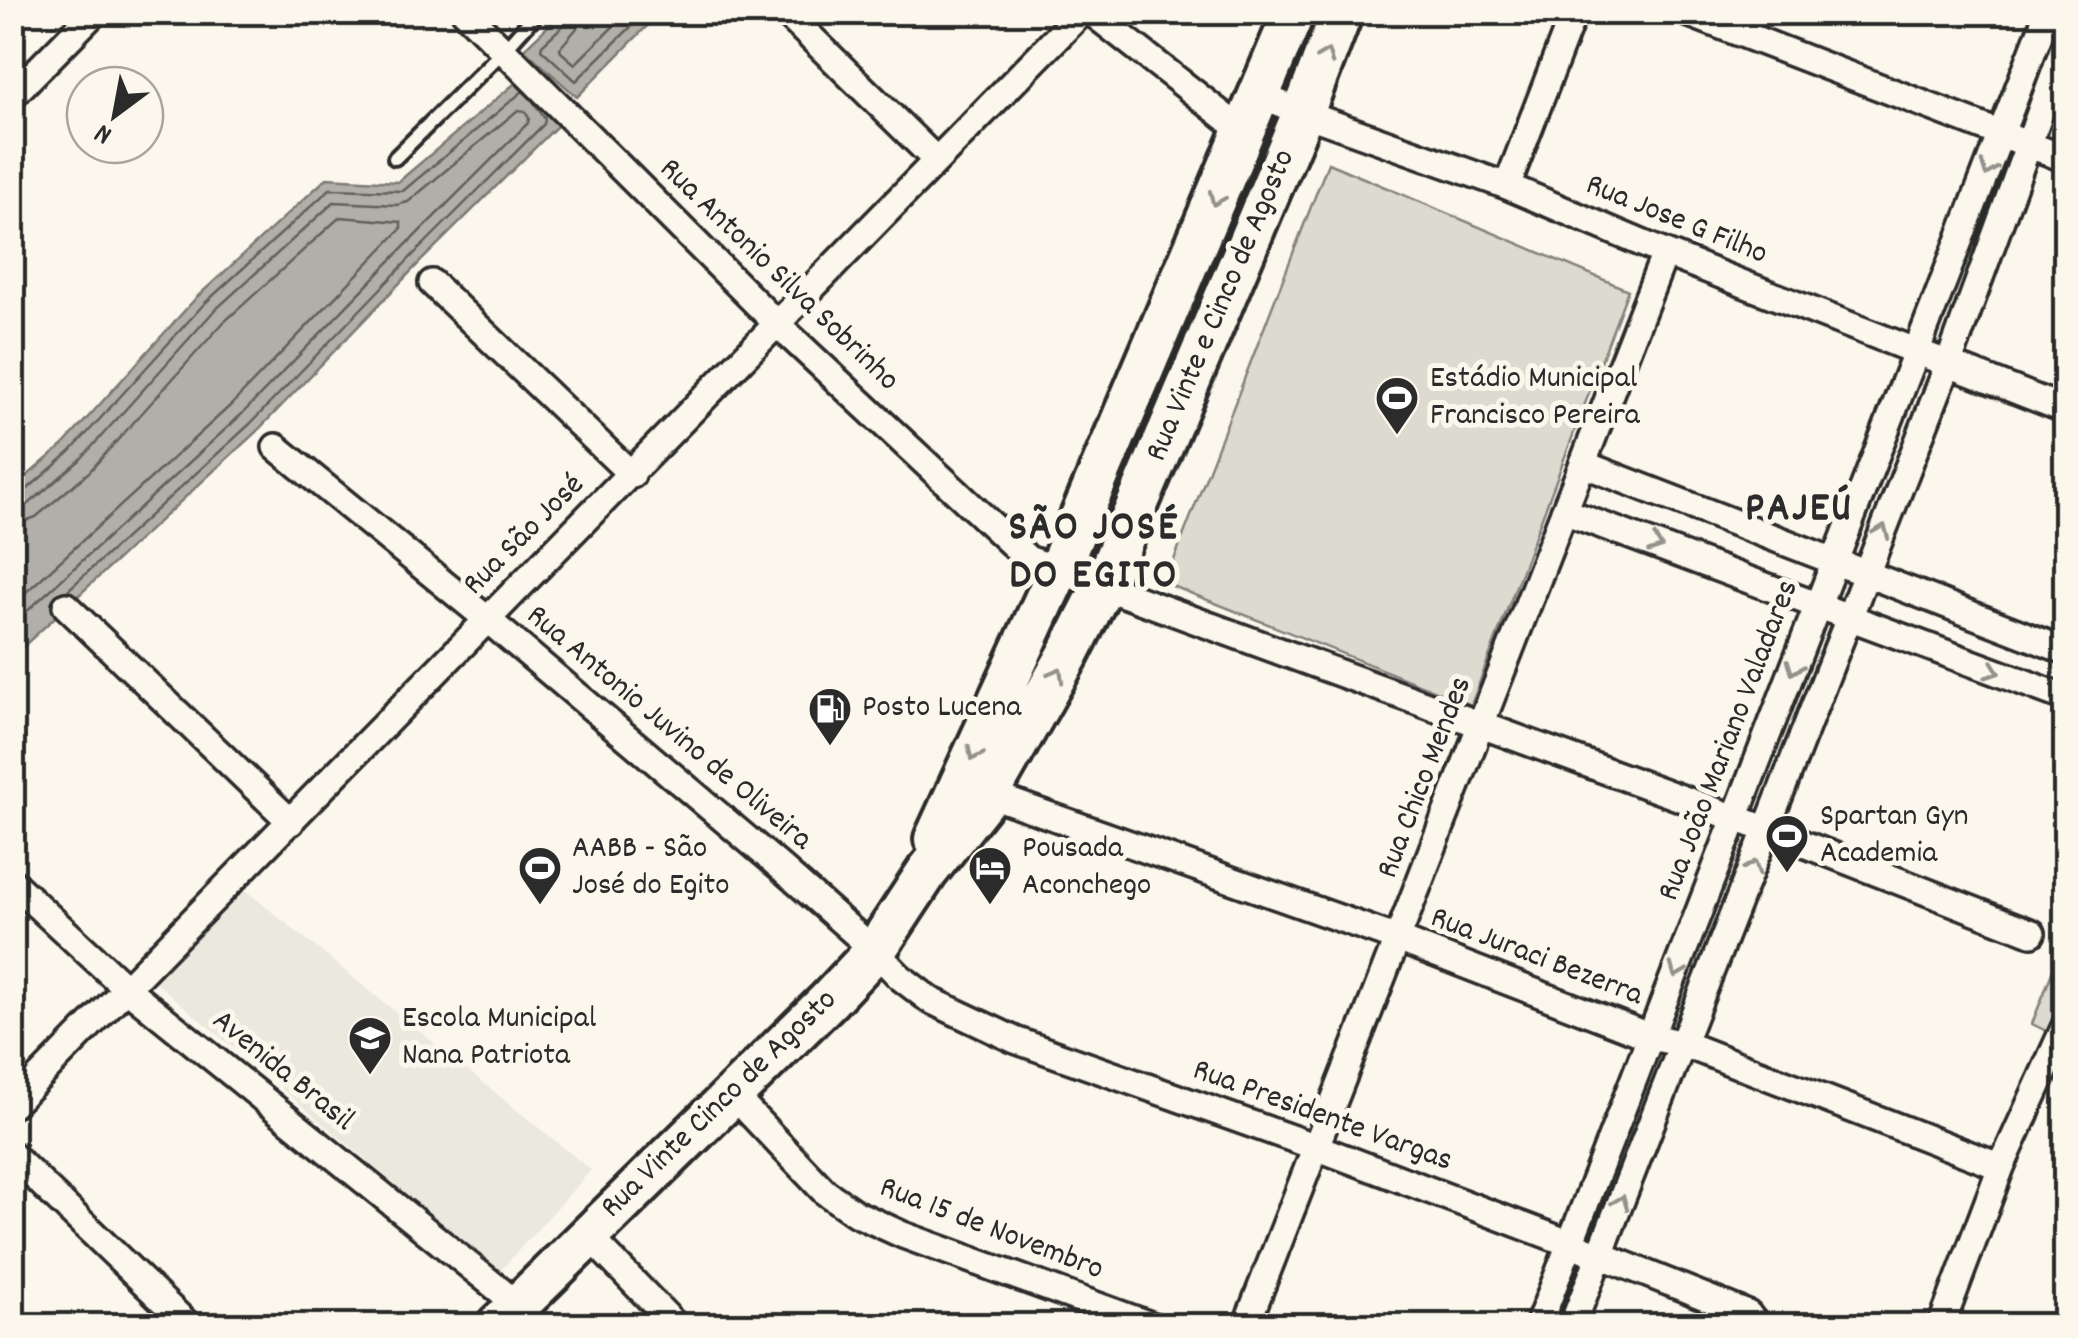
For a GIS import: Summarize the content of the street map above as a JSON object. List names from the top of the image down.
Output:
{
  "streets": {
    "main road": ["Rua Vinte e Cinco de Agosto", "Rua Vinte Cinco de Agosto"],
    "street": [
      "Rua Jose G Filho",
      "Rua Antonio Silva Sobrinho",
      "Rua São José",
      "Rua Antonio Juvino de Oliveira",
      "Rua João Mariano Valadares",
      "Rua Chico Mendes",
      "Rua Juraci Bezerra",
      "Avenida Brasil",
      "Rua Presidente Vargas",
      "Rua 15 de Novembro"
    ]
  },
  "crossings": [
    ["Rua Jose G Filho", "Rua Vinte e Cinco de Agosto"],
    ["Rua Jose G Filho", "Rua João Mariano Valadares"],
    ["Rua Jose G Filho", "Rua Chico Mendes"],
    ["Rua Antonio Silva Sobrinho", "Rua Vinte e Cinco de Agosto"],
    ["Rua Antonio Silva Sobrinho", "Rua São José"],
    ["Rua Antonio Silva Sobrinho", "Rua João Mariano Valadares"],
    ["Rua Antonio Silva Sobrinho", "Rua Chico Mendes"],
    ["Rua Vinte e Cinco de Agosto", "Rua Juraci Bezerra"],
    ["Rua Vinte e Cinco de Agosto", "Rua Vinte Cinco de Agosto"],
    ["Rua São José", "Rua Antonio Juvino de Oliveira"],
    ["Rua São José", "Avenida Brasil"],
    ["Rua Antonio Juvino de Oliveira", "Rua Vinte Cinco de Agosto"],
    ["Rua Antonio Juvino de Oliveira", "Rua Presidente Vargas"],
    ["Rua João Mariano Valadares", "Rua Juraci Bezerra"],
    ["Rua João Mariano Valadares", "Rua Presidente Vargas"],
    ["Rua Chico Mendes", "Rua Juraci Bezerra"],
    ["Rua Chico Mendes", "Rua Presidente Vargas"],
    ["Avenida Brasil", "Rua Vinte Cinco de Agosto"],
    ["Rua Vinte Cinco de Agosto", "Rua Presidente Vargas"],
    ["Rua Vinte Cinco de Agosto", "Rua 15 de Novembro"]
  ],
  "districts": ["PAJEÚ", "SÃO JOSÉ DO EGITO"],
  "places": {
    "sports": ["Estádio Municipal Francisco Pereira", "Spartan Gyn Academia", "AABB - São José do Egito"],
    "fuel station": ["Posto Lucena"],
    "hotel": ["Pousada Aconchego"],
    "school or university": ["Escola Municipal Nana Patriota"]
  },
  "north": "bottom left"
}
